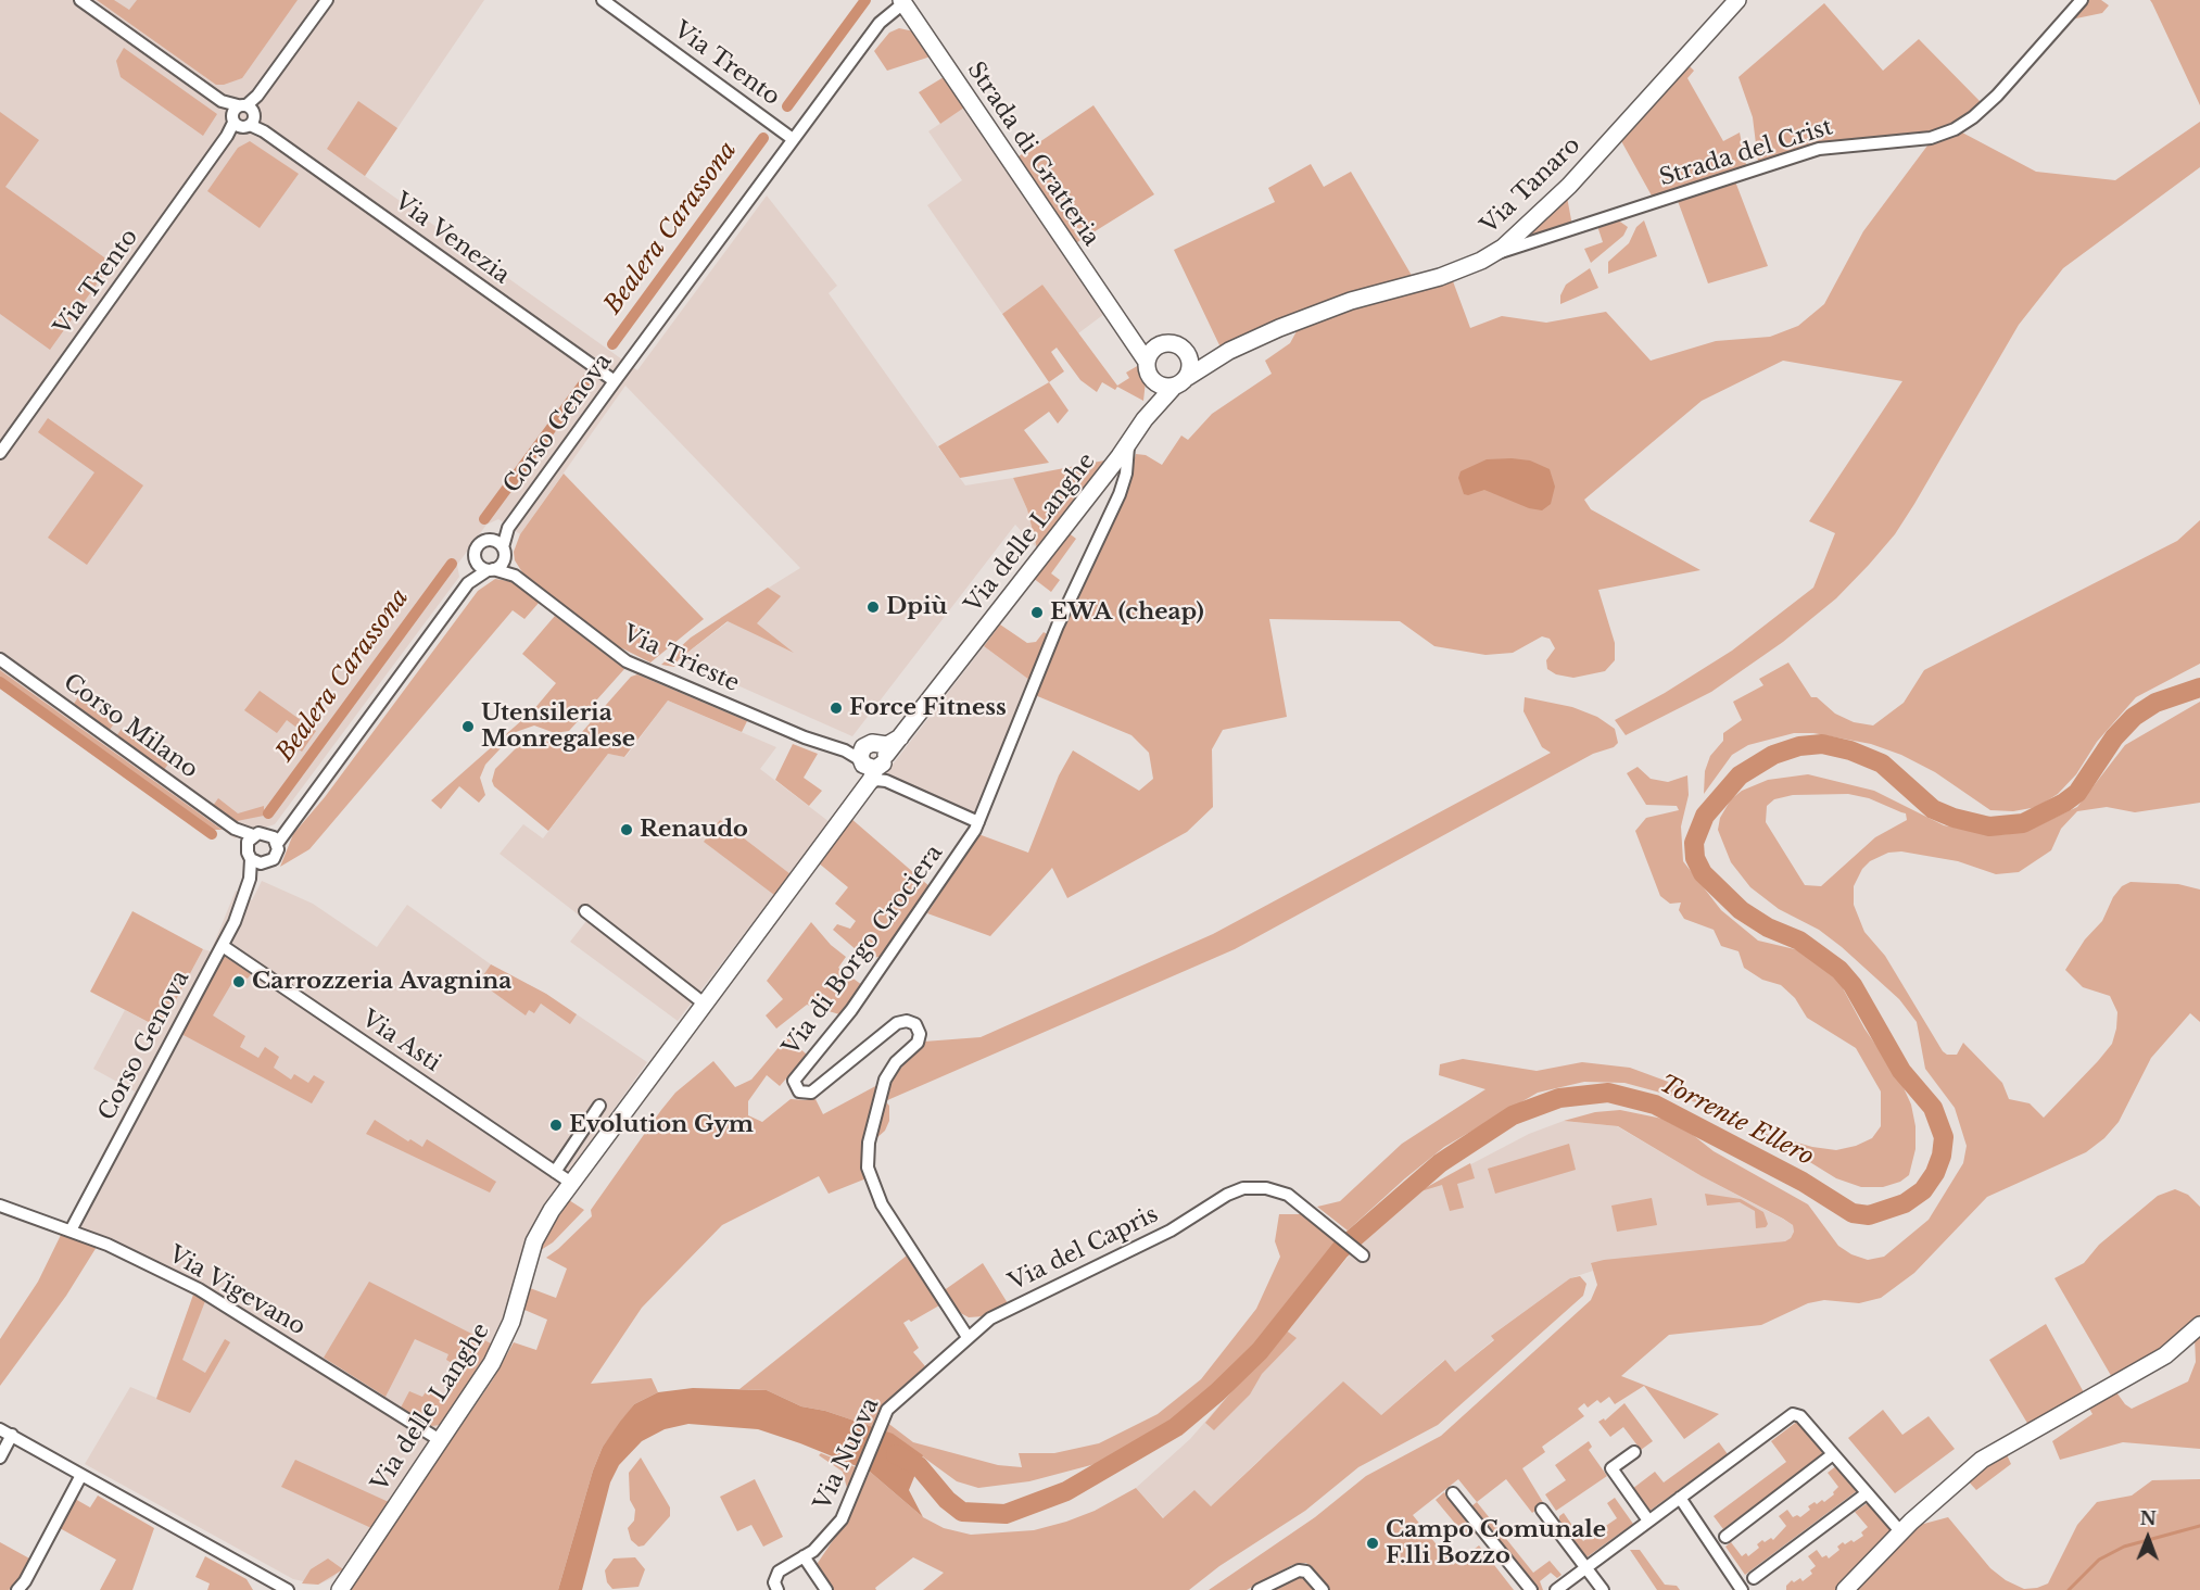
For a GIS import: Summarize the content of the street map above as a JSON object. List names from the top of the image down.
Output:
{
  "streets": {
    "main road": ["Strada di Gratteria", "Via Tanaro", "Via delle Langhe"],
    "street": [
      "Via Trento",
      "Strada del Crist",
      "Via Venezia",
      "Corso Genova",
      "Via Trieste",
      "Corso Milano",
      "Via di Borgo Crociera",
      "Via Asti",
      "Via del Capris",
      "Via Vigevano",
      "Via Nuova"
    ]
  },
  "crossings": [
    ["Via Trento", "Via Venezia"],
    ["Via Trento", "Corso Genova"],
    ["Strada del Crist", "Via Tanaro"],
    ["Strada di Gratteria", "Via Tanaro"],
    ["Strada di Gratteria", "Corso Genova"],
    ["Strada di Gratteria", "Via delle Langhe"],
    ["Via Tanaro", "Via delle Langhe"],
    ["Via Venezia", "Corso Genova"],
    ["Corso Genova", "Via Trieste"],
    ["Corso Genova", "Corso Milano"],
    ["Corso Genova", "Via Asti"],
    ["Corso Genova", "Via Vigevano"],
    ["Via delle Langhe", "Via Trieste"],
    ["Via delle Langhe", "Via di Borgo Crociera"],
    ["Via delle Langhe", "Via Asti"],
    ["Via delle Langhe", "Via Vigevano"],
    ["Via Trieste", "Via di Borgo Crociera"],
    ["Via di Borgo Crociera", "Via del Capris"],
    ["Via di Borgo Crociera", "Via Nuova"],
    ["Via del Capris", "Via Nuova"]
  ],
  "water": ["Bealera Carassona", "Torrente Ellero"],
  "places": [
    "Dpiù",
    "EWA (cheap)",
    "Force Fitness",
    "Utensileria Monregalese",
    "Renaudo",
    "Carrozzeria Avagnina",
    "Evolution Gym",
    "Campo Comunale F.lli Bozzo"
  ],
  "north": "top"
}
